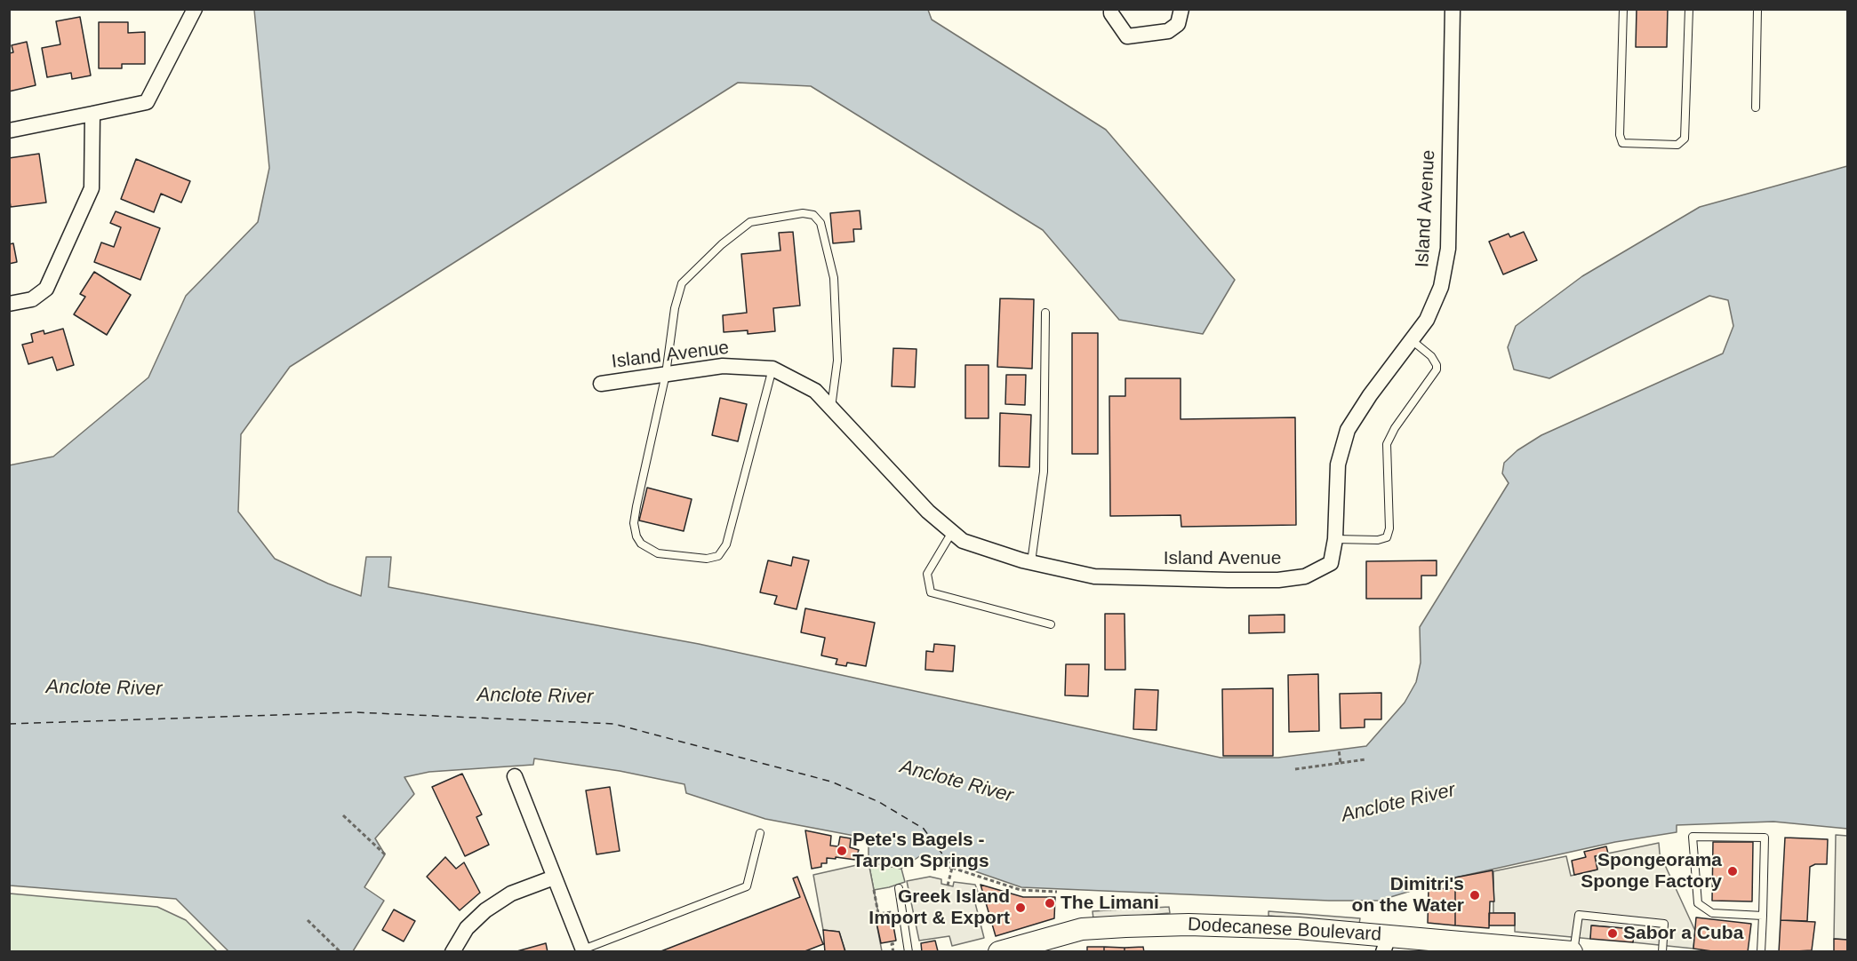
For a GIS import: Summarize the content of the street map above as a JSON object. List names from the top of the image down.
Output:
{
  "streets": {
    "street": ["Island Avenue", "Dodecanese Boulevard"]
  },
  "water": ["Anclote River"],
  "places": [
    "Pete's Bagels - Tarpon Springs",
    "Spongeorama Sponge Factory",
    "Dimitri's on the Water",
    "The Limani",
    "Greek Island Import & Export",
    "Sabor a Cuba"
  ]
}
